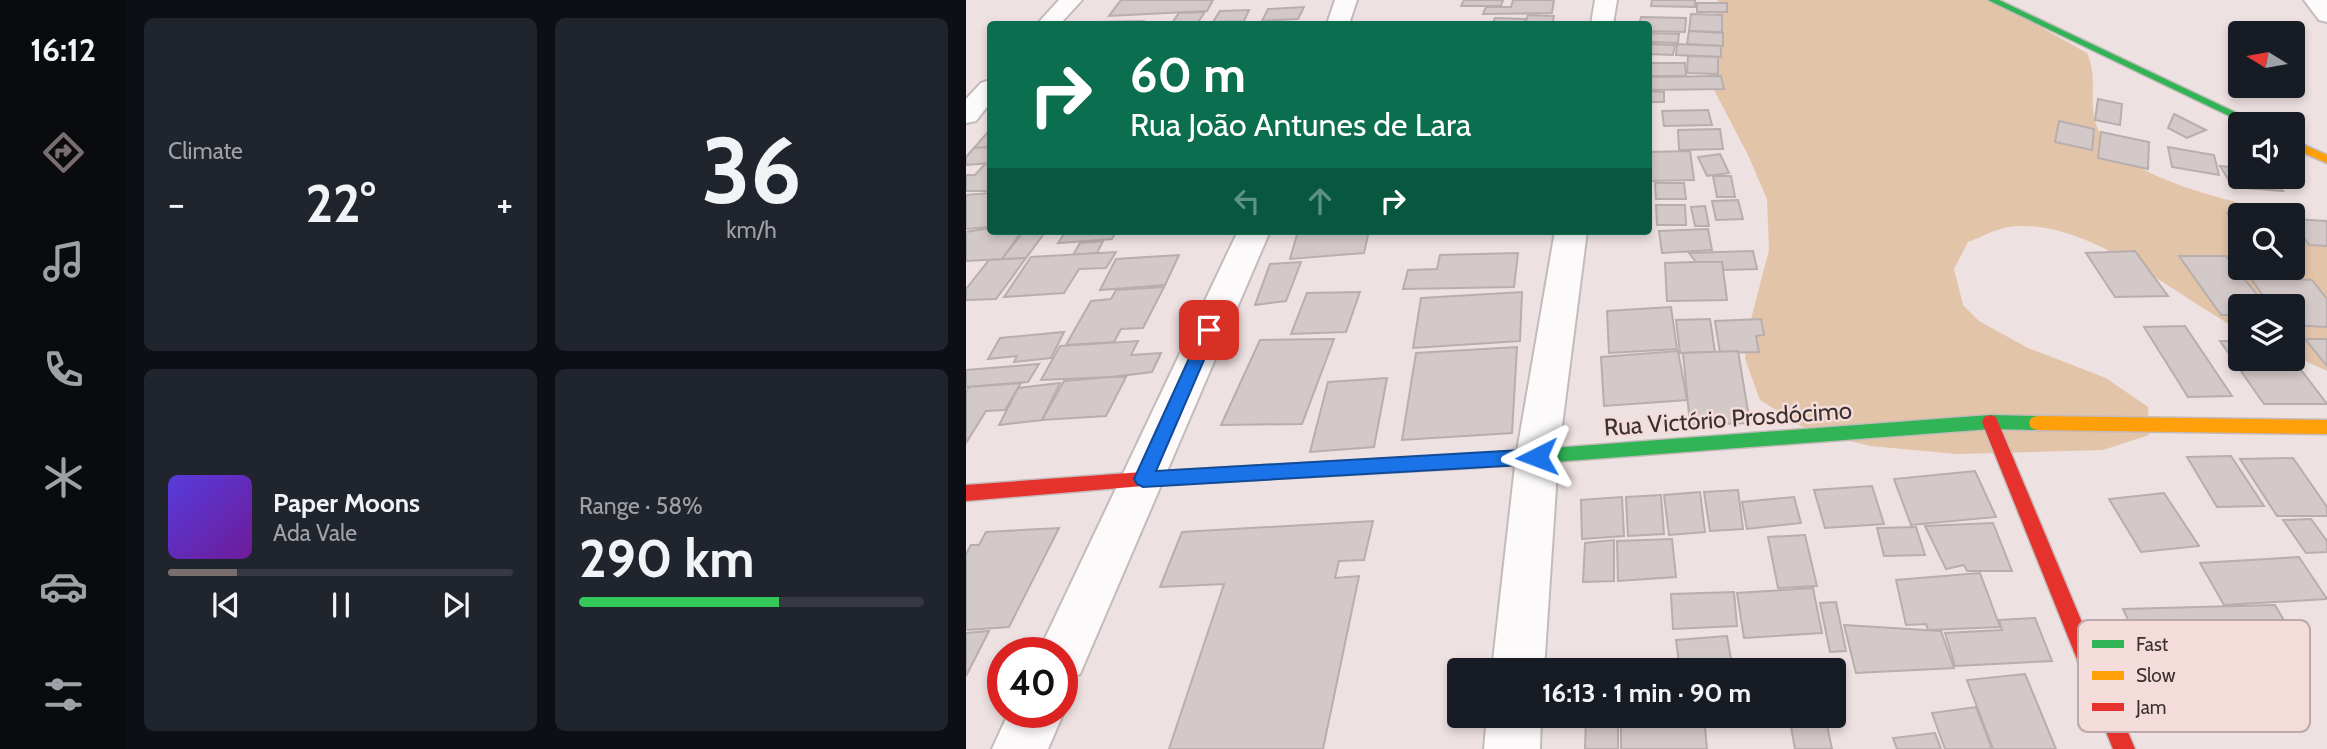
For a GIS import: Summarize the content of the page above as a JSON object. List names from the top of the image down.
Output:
{
  "streets": {
    "main road": ["Rua Victório Prosdócimo"]
  },
  "legend": ["Fast", "Slow", "Jam"],
  "north": "left",
  "page": {
    "tabs": "16:12",
    "tile": [
      "Climate",
      ["36", "km/h"],
      ["Range · 58%", "290 km"]
    ],
    "turn": ["60 m", "Rua João Antunes de Lara"],
    "heat": ["−", "22°", "+"],
    "song": ["Paper Moons", "Ada Vale"],
    "limit": "40",
    "trip": "16:13 · 1 min · 90 m"
  }
}
